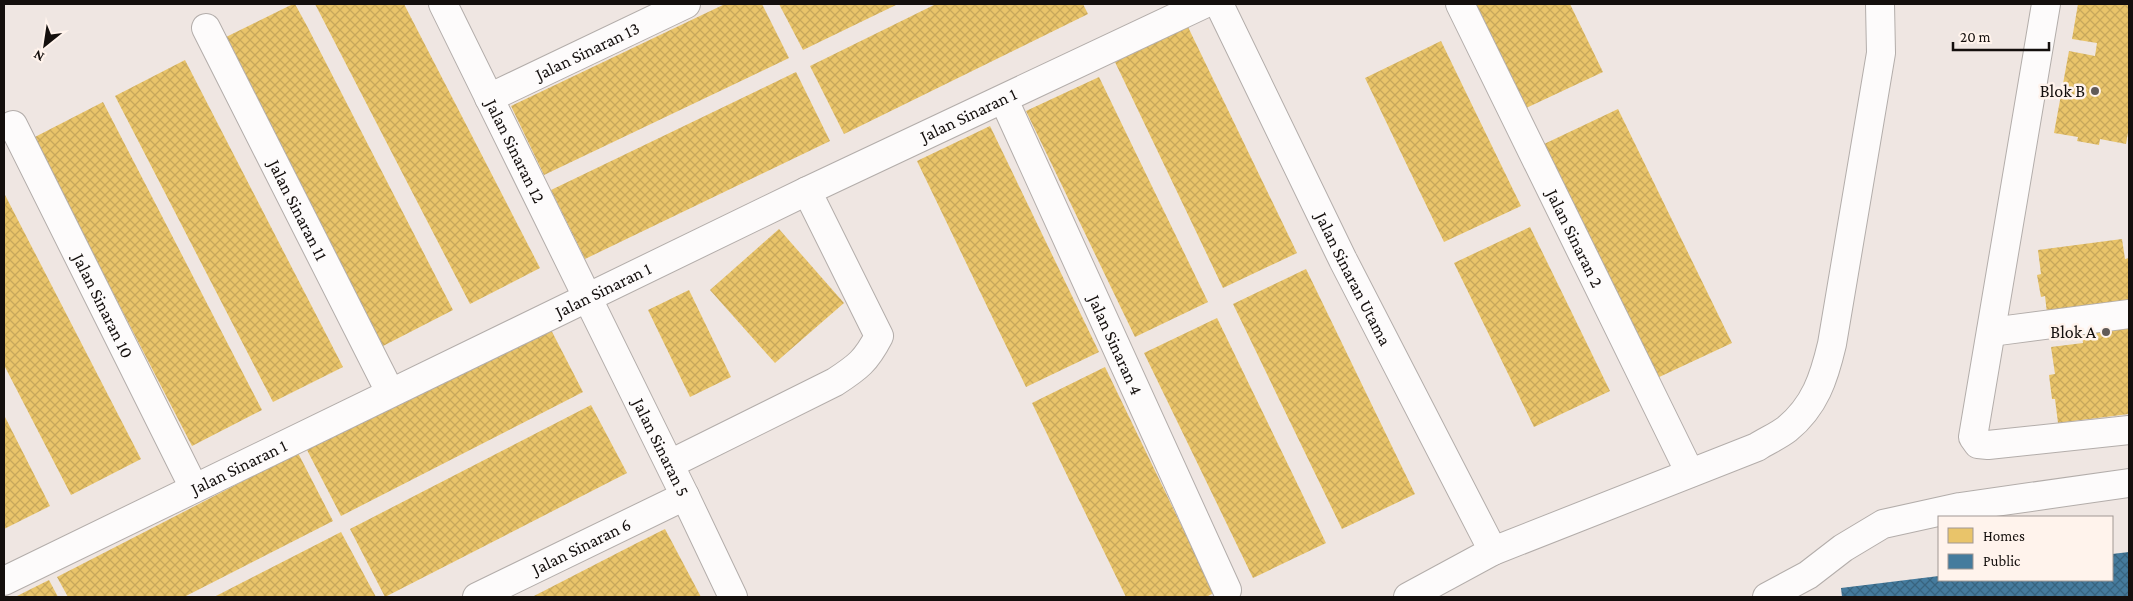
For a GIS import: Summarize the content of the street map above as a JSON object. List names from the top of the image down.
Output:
{
  "streets": {
    "street": [
      "Jalan Sinaran 13",
      "Jalan Sinaran 1",
      "Jalan Sinaran 12",
      "Jalan Sinaran 11",
      "Jalan Sinaran 2",
      "Jalan Sinaran Utama",
      "Jalan Sinaran 10",
      "Jalan Sinaran 4",
      "Jalan Sinaran 5",
      "Jalan Sinaran 6"
    ]
  },
  "crossings": [
    ["Jalan Sinaran 13", "Jalan Sinaran 12"],
    ["Jalan Sinaran 1", "Jalan Sinaran 12"],
    ["Jalan Sinaran 1", "Jalan Sinaran 11"],
    ["Jalan Sinaran 1", "Jalan Sinaran 10"],
    ["Jalan Sinaran 1", "Jalan Sinaran 4"],
    ["Jalan Sinaran 1", "Jalan Sinaran 5"],
    ["Jalan Sinaran 12", "Jalan Sinaran 5"],
    ["Jalan Sinaran 5", "Jalan Sinaran 6"]
  ],
  "places": ["Blok B", "Blok A"],
  "legend": ["Homes", "Public"],
  "scale_bar": "20 m",
  "north": "bottom left"
}
